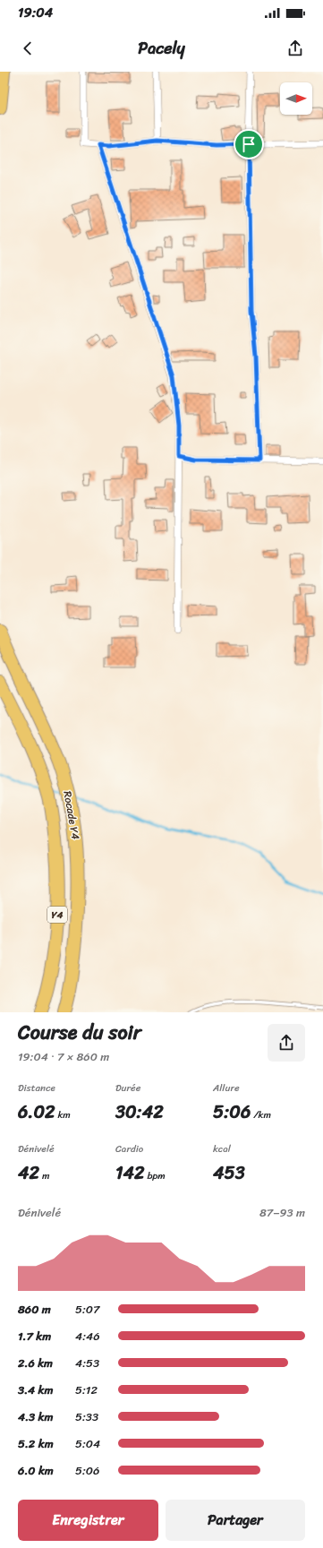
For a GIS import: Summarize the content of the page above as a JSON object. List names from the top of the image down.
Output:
{
  "streets": {
    "highway": ["Rocade Y4", "Y4"]
  },
  "north": "right",
  "page": {
    "status": "19:04",
    "header": "Pacely",
    "heading": ["Course du soir", "19:04 · 7 × 860 m"],
    "stats": [
      ["Distance", "6.02 km"],
      ["Durée", "30:42"],
      ["Allure", "5:06 /km"],
      ["Dénivelé", "42 m"],
      ["Cardio", "142 bpm"],
      ["kcal", "453"]
    ],
    "chart": ["Dénivelé", "87–93 m"],
    "list": [
      {
        "name": "860 m",
        "note": "5:07"
      },
      {
        "name": "1.7 km",
        "note": "4:46"
      },
      {
        "name": "2.6 km",
        "note": "4:53"
      },
      {
        "name": "3.4 km",
        "note": "5:12"
      },
      {
        "name": "4.3 km",
        "note": "5:33"
      },
      {
        "name": "5.2 km",
        "note": "5:04"
      },
      {
        "name": "6.0 km",
        "note": "5:06"
      }
    ],
    "buttons": ["Enregistrer", "Partager"]
  }
}
